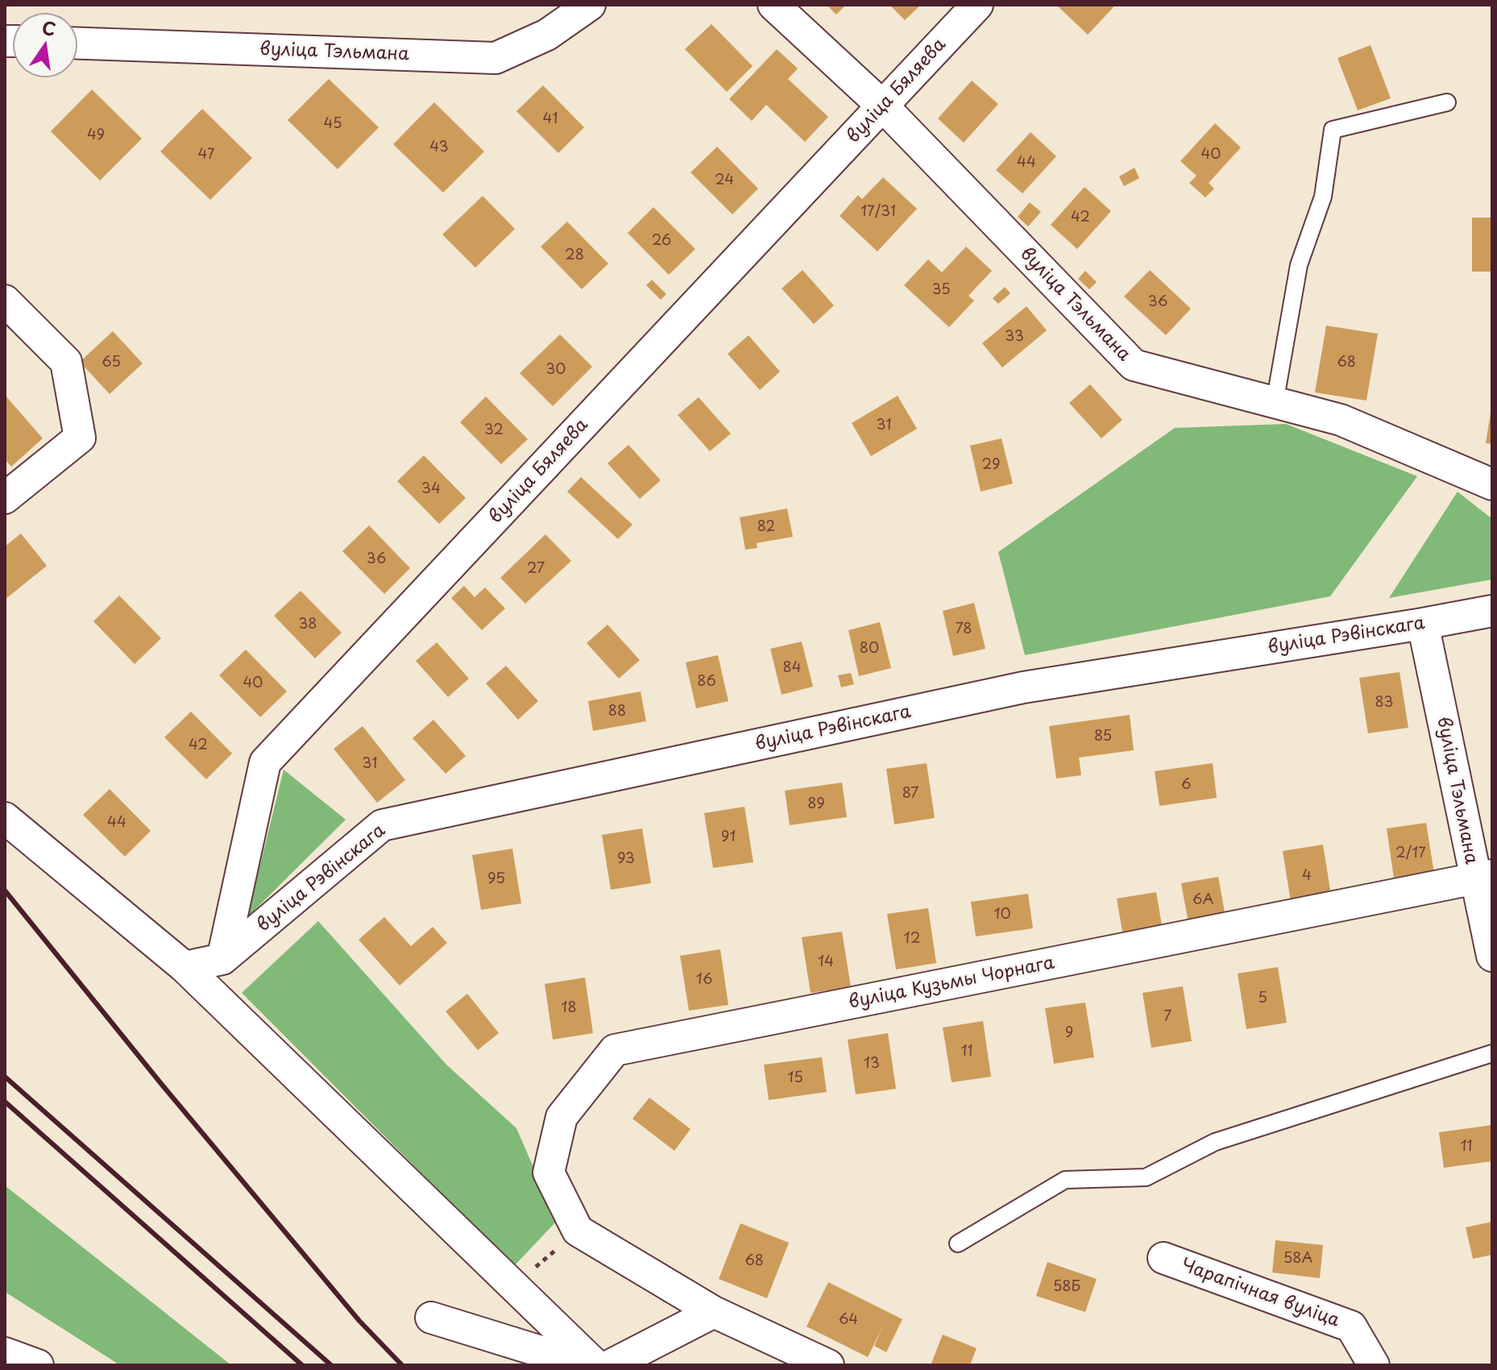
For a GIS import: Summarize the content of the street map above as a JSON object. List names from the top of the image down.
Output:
{
  "streets": {
    "street": [
      "вуліца Тэльмана",
      "вуліца Бяляева",
      "вуліца Рэвінскага",
      "вуліца Кузьмы Чорнага",
      "Чарапічная вуліца"
    ]
  },
  "crossings": [
    ["вуліца Тэльмана", "вуліца Бяляева"],
    ["вуліца Тэльмана", "вуліца Рэвінскага"],
    ["вуліца Тэльмана", "вуліца Кузьмы Чорнага"],
    ["вуліца Бяляева", "вуліца Рэвінскага"]
  ],
  "house_numbers": [
    "41",
    "45",
    "49",
    "43",
    "47",
    "40",
    "44",
    "24",
    "17/31",
    "42",
    "26",
    "28",
    "35",
    "36",
    "33",
    "65",
    "68",
    "30",
    "31",
    "32",
    "29",
    "34",
    "82",
    "36",
    "27",
    "38",
    "78",
    "80",
    "84",
    "86",
    "40",
    "83",
    "88",
    "85",
    "42",
    "31",
    "6",
    "87",
    "89",
    "44",
    "91",
    "2/17",
    "93",
    "4",
    "95",
    "6А",
    "10",
    "12",
    "14",
    "16",
    "5",
    "18",
    "7",
    "9",
    "11",
    "13",
    "15",
    "11",
    "58А",
    "68",
    "58Б",
    "64"
  ],
  "north": "top"
}
